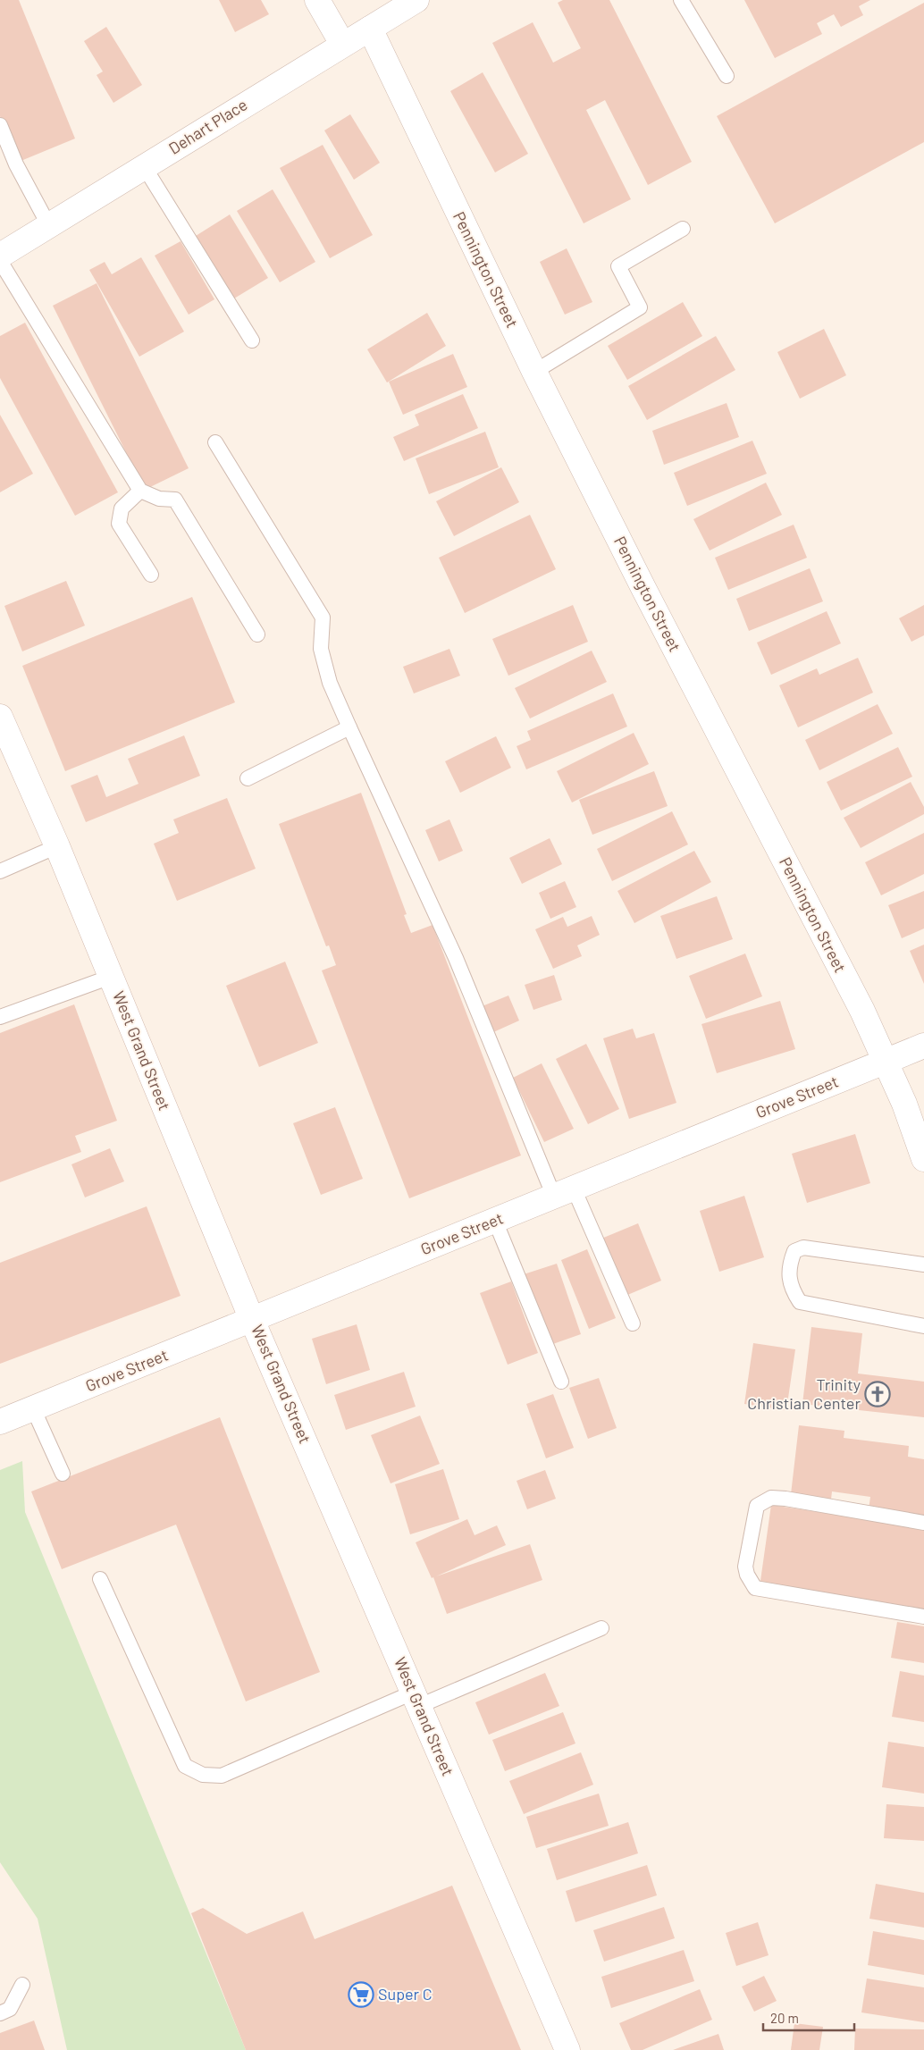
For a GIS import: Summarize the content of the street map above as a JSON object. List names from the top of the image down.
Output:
{
  "streets": {
    "street": [
      "Dehart Place",
      "Pennington Street",
      "West Grand Street",
      "Grove Street"
    ]
  },
  "crossings": [
    ["Dehart Place", "Pennington Street"],
    ["Pennington Street", "Grove Street"],
    ["West Grand Street", "Grove Street"]
  ],
  "places": {
    "church": ["Trinity Christian Center"],
    "supermarket": ["Super C"]
  },
  "scale_bar": "20 m"
}
